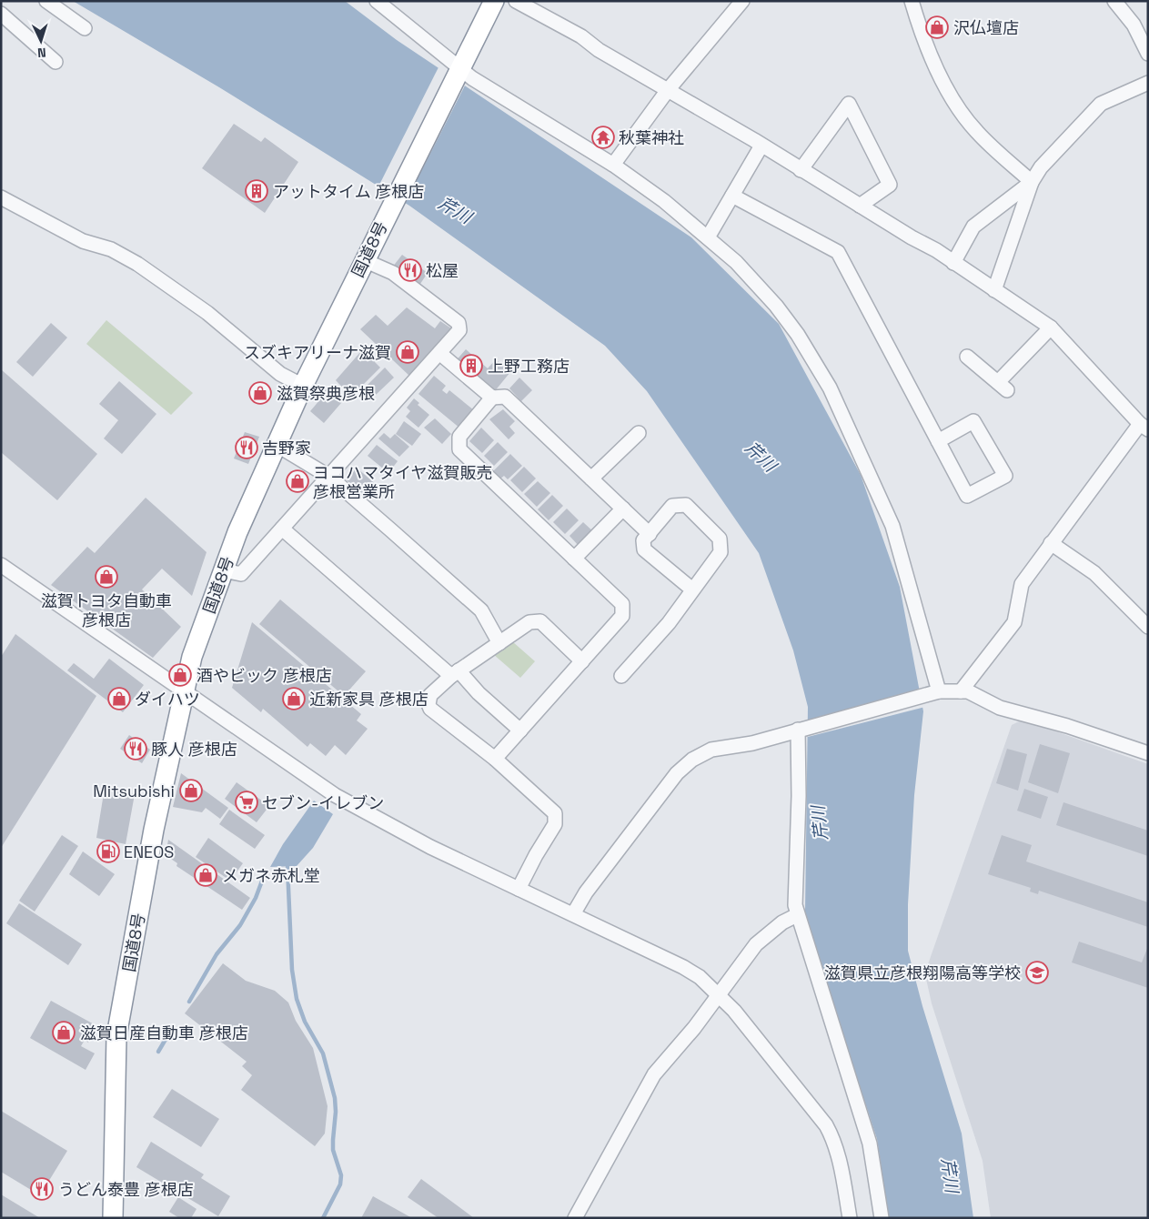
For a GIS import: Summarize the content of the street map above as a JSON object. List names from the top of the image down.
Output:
{
  "streets": {
    "highway": ["国道8号"]
  },
  "water": ["芹川"],
  "places": {
    "shop": [
      "沢仏壇店",
      "スズキアリーナ滋賀",
      "滋賀祭典彦根",
      "ヨコハマタイヤ滋賀販売 彦根営業所",
      "滋賀トヨタ自動車 彦根店",
      "酒やビック 彦根店",
      "ダイハツ",
      "近新家具 彦根店",
      "Mitsubishi",
      "メガネ赤札堂",
      "滋賀日産自動車 彦根店"
    ],
    "temple": ["秋葉神社"],
    "building": ["アットタイム 彦根店", "上野工務店"],
    "restaurant": [
      "松屋",
      "吉野家",
      "豚人 彦根店",
      "うどん泰豊 彦根店"
    ],
    "supermarket": ["セブン-イレブン"],
    "fuel station": ["ENEOS"],
    "school or university": ["滋賀県立彦根翔陽高等学校"]
  },
  "north": "bottom"
}
